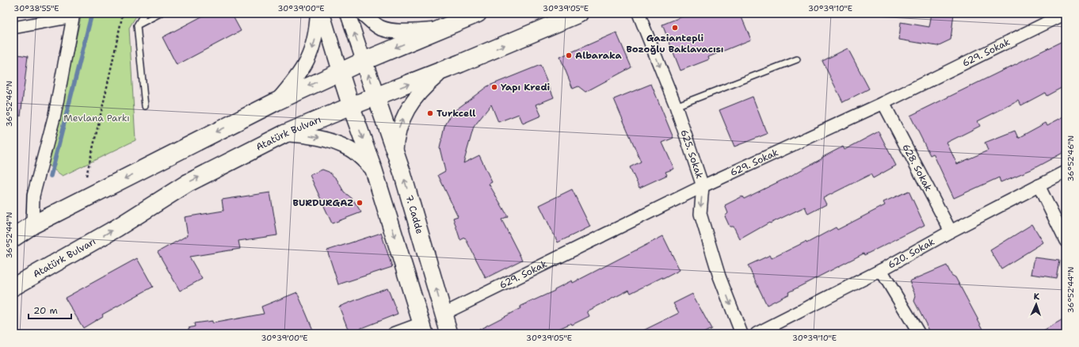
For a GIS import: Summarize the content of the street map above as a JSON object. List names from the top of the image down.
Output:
{
  "streets": {
    "main road": ["Atatürk Bulvarı", "7. Cadde"],
    "street": [
      "629. Sokak",
      "625. Sokak",
      "628. Sokak",
      "620. Sokak"
    ]
  },
  "crossings": [
    ["629. Sokak", "625. Sokak"],
    ["629. Sokak", "628. Sokak"],
    ["629. Sokak", "7. Cadde"],
    ["Atatürk Bulvarı", "7. Cadde"],
    ["628. Sokak", "620. Sokak"]
  ],
  "one_way": ["625. Sokak"],
  "parks": ["Mevlana Parkı"],
  "places": [
    "Gaziantepli Bozoğlu Baklavacısı",
    "Albaraka",
    "Yapı Kredi",
    "Turkcell",
    "BURDURGAZ"
  ],
  "scale_bar": "20 m",
  "north": "top",
  "coordinates": [
    "30°38'55\"E",
    "30°39'00\"E",
    "30°39'05\"E",
    "30°39'10\"E",
    "36°52'46\"N",
    "36°52'44\"N"
  ]
}
